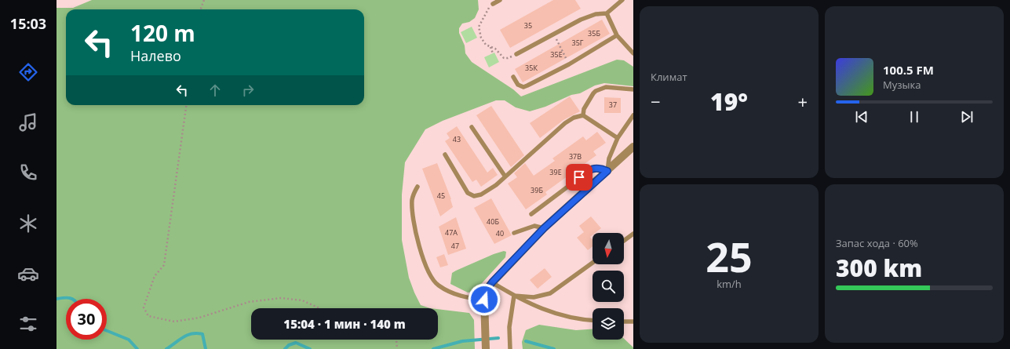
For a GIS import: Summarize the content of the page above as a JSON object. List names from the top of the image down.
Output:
{
  "house_numbers": [
    "35",
    "35Б",
    "35Г",
    "35Е",
    "35К",
    "37",
    "43",
    "37В",
    "39Е",
    "39Б",
    "45",
    "40Б",
    "47А",
    "40",
    "47"
  ],
  "north": "bottom",
  "page": {
    "tabs": "15:03",
    "tile": [
      "Климат",
      ["25", "km/h"],
      ["Запас хода · 60%", "300 km"]
    ],
    "turn": ["120 m", "Налево"],
    "song": ["100.5 FM", "Музыка"],
    "heat": ["−", "19°", "+"],
    "limit": "30",
    "trip": "15:04 · 1 мин · 140 m"
  }
}
